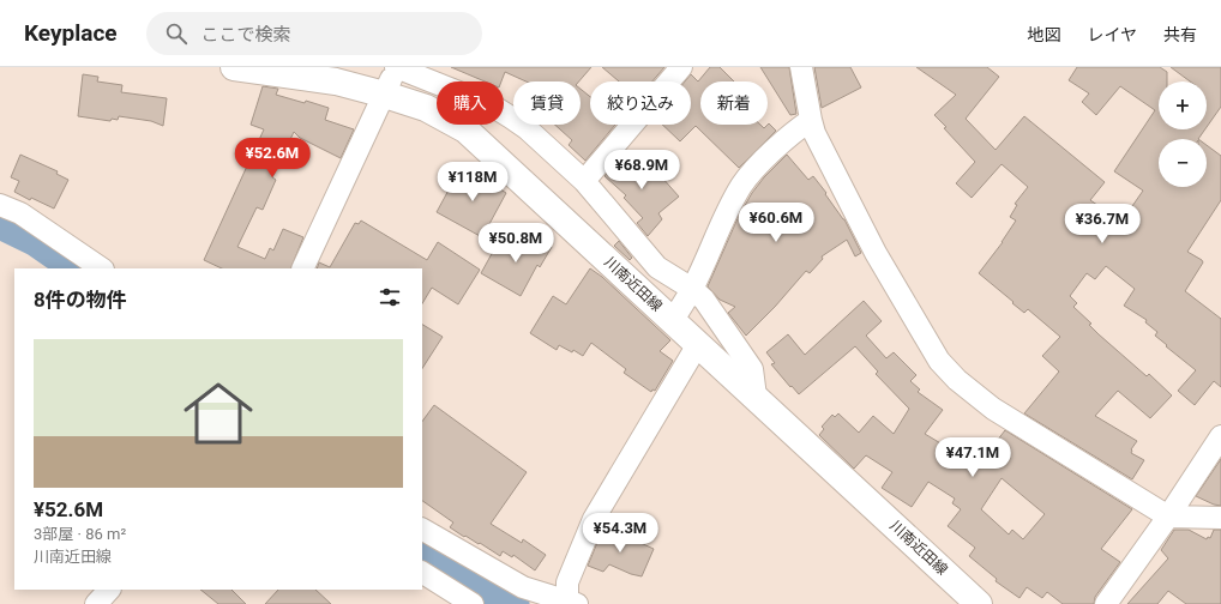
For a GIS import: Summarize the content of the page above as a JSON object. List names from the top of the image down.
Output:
{
  "streets": {
    "main road": ["川南近田線"]
  },
  "page": {
    "header": "Keyplace",
    "search": "ここで検索",
    "nav": ["地図", "レイヤ", "共有"],
    "map_buttons": ["+", "−"],
    "chip": [
      "購入",
      "賃貸",
      "絞り込み",
      "新着"
    ],
    "price": [
      "¥52.6M",
      "¥68.9M",
      "¥118M",
      "¥60.6M",
      "¥36.7M",
      "¥50.8M",
      "¥47.1M",
      "¥54.3M"
    ],
    "heading": "8件の物件",
    "list": [
      {
        "name": "¥52.6M",
        "note": "3部屋 · 86 m² · 川南近田線"
      }
    ]
  }
}
